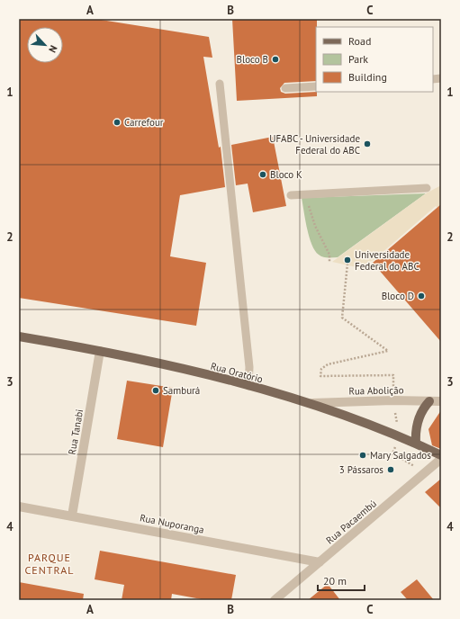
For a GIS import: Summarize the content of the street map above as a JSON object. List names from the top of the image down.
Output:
{
  "streets": {
    "main road": ["Rua Oratório"],
    "street": [
      "Rua Abolição",
      "Rua Tanabi",
      "Rua Pacaembú",
      "Rua Nuporanga"
    ]
  },
  "crossings": [
    ["Rua Oratório", "Rua Abolição"],
    ["Rua Oratório", "Rua Tanabi"],
    ["Rua Tanabi", "Rua Nuporanga"],
    ["Rua Pacaembú", "Rua Nuporanga"]
  ],
  "districts": ["PARQUE CENTRAL"],
  "places": [
    "Bloco B",
    "Carrefour",
    "UFABC - Universidade Federal do ABC",
    "Bloco K",
    "Universidade Federal do ABC",
    "Bloco D",
    "Samburá",
    "Mary Salgados",
    "3 Pássaros"
  ],
  "legend": ["Road", "Park", "Building"],
  "scale_bar": "20 m",
  "north": "bottom right",
  "grid": {
    "columns": ["A", "B", "C"],
    "rows": [
      "1",
      "2",
      "3",
      "4"
    ]
  }
}
